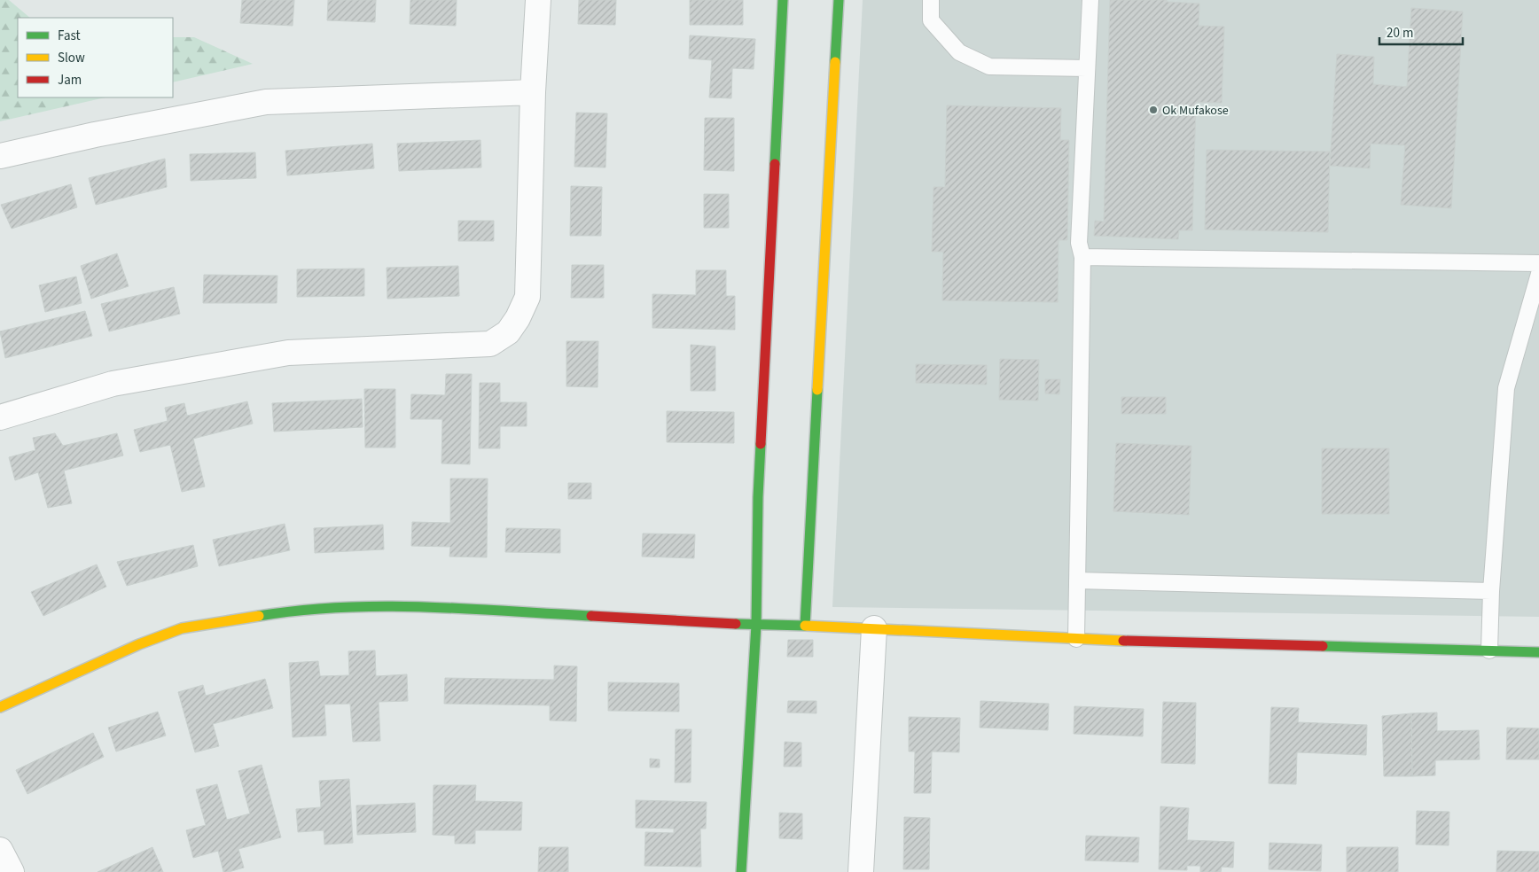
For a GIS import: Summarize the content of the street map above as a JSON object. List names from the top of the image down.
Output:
{
  "places": ["Ok Mufakose"],
  "legend": ["Fast", "Slow", "Jam"],
  "scale_bar": "20 m"
}
